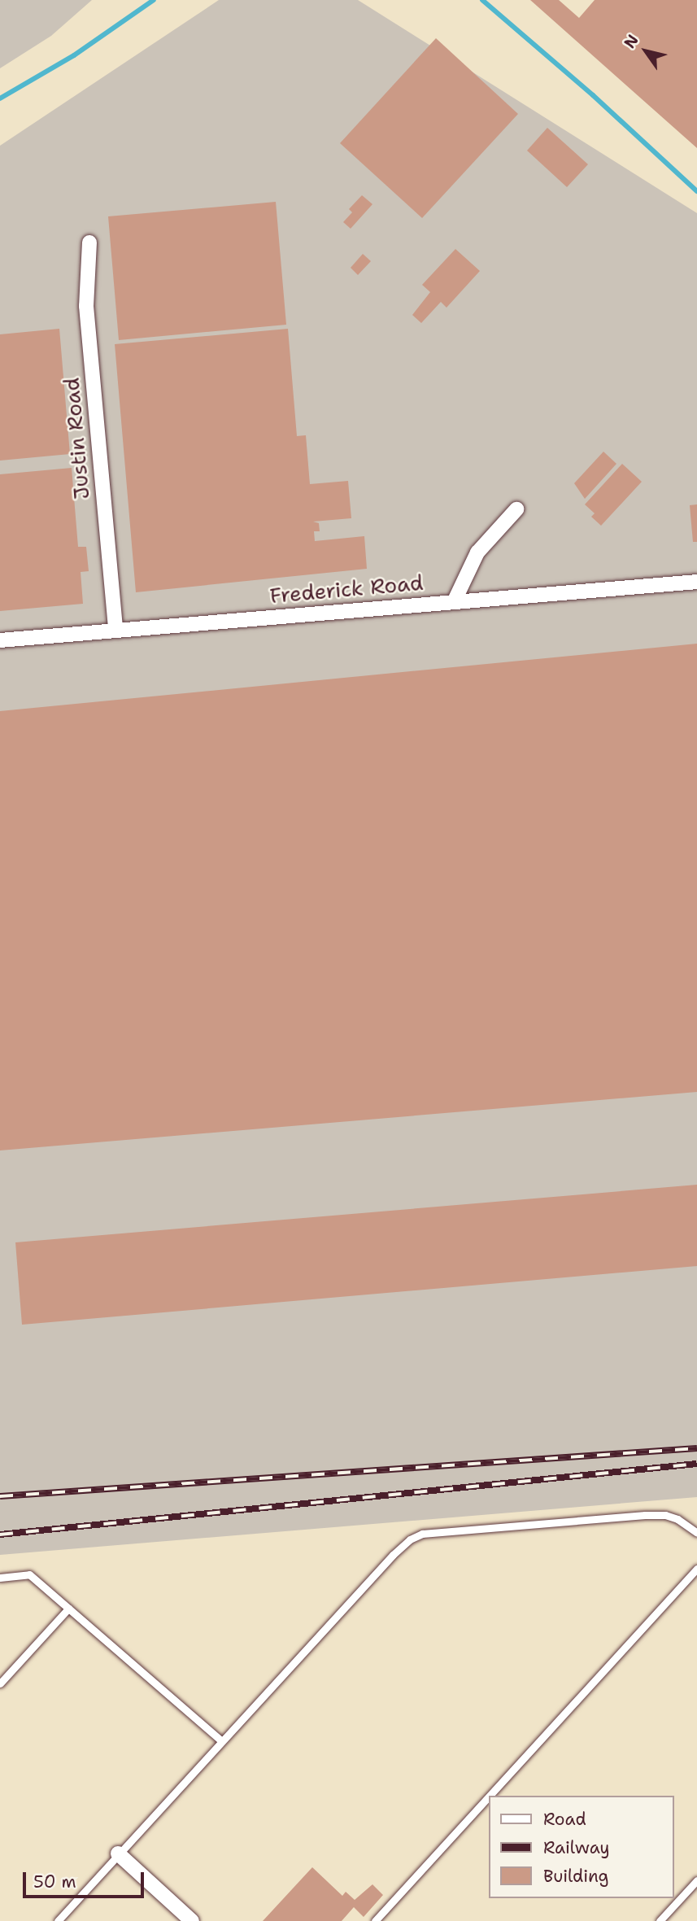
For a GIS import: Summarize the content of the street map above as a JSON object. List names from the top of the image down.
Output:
{
  "streets": {
    "street": ["Justin Road", "Frederick Road"]
  },
  "crossings": [
    ["Justin Road", "Frederick Road"]
  ],
  "legend": ["Road", "Railway", "Building"],
  "scale_bar": "50 m",
  "north": "top left"
}
